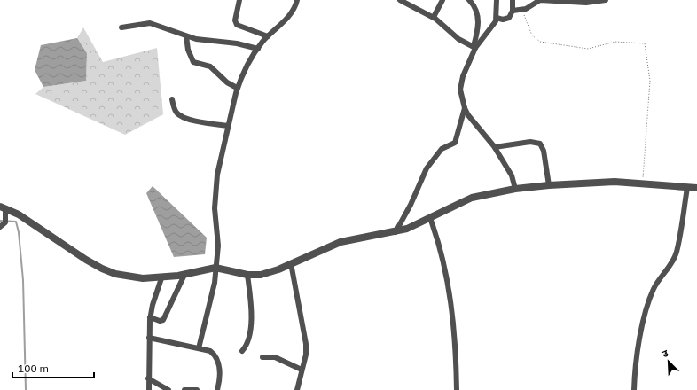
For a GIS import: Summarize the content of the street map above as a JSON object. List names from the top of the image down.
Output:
{
  "scale_bar": "100 m",
  "north": "top left"
}
